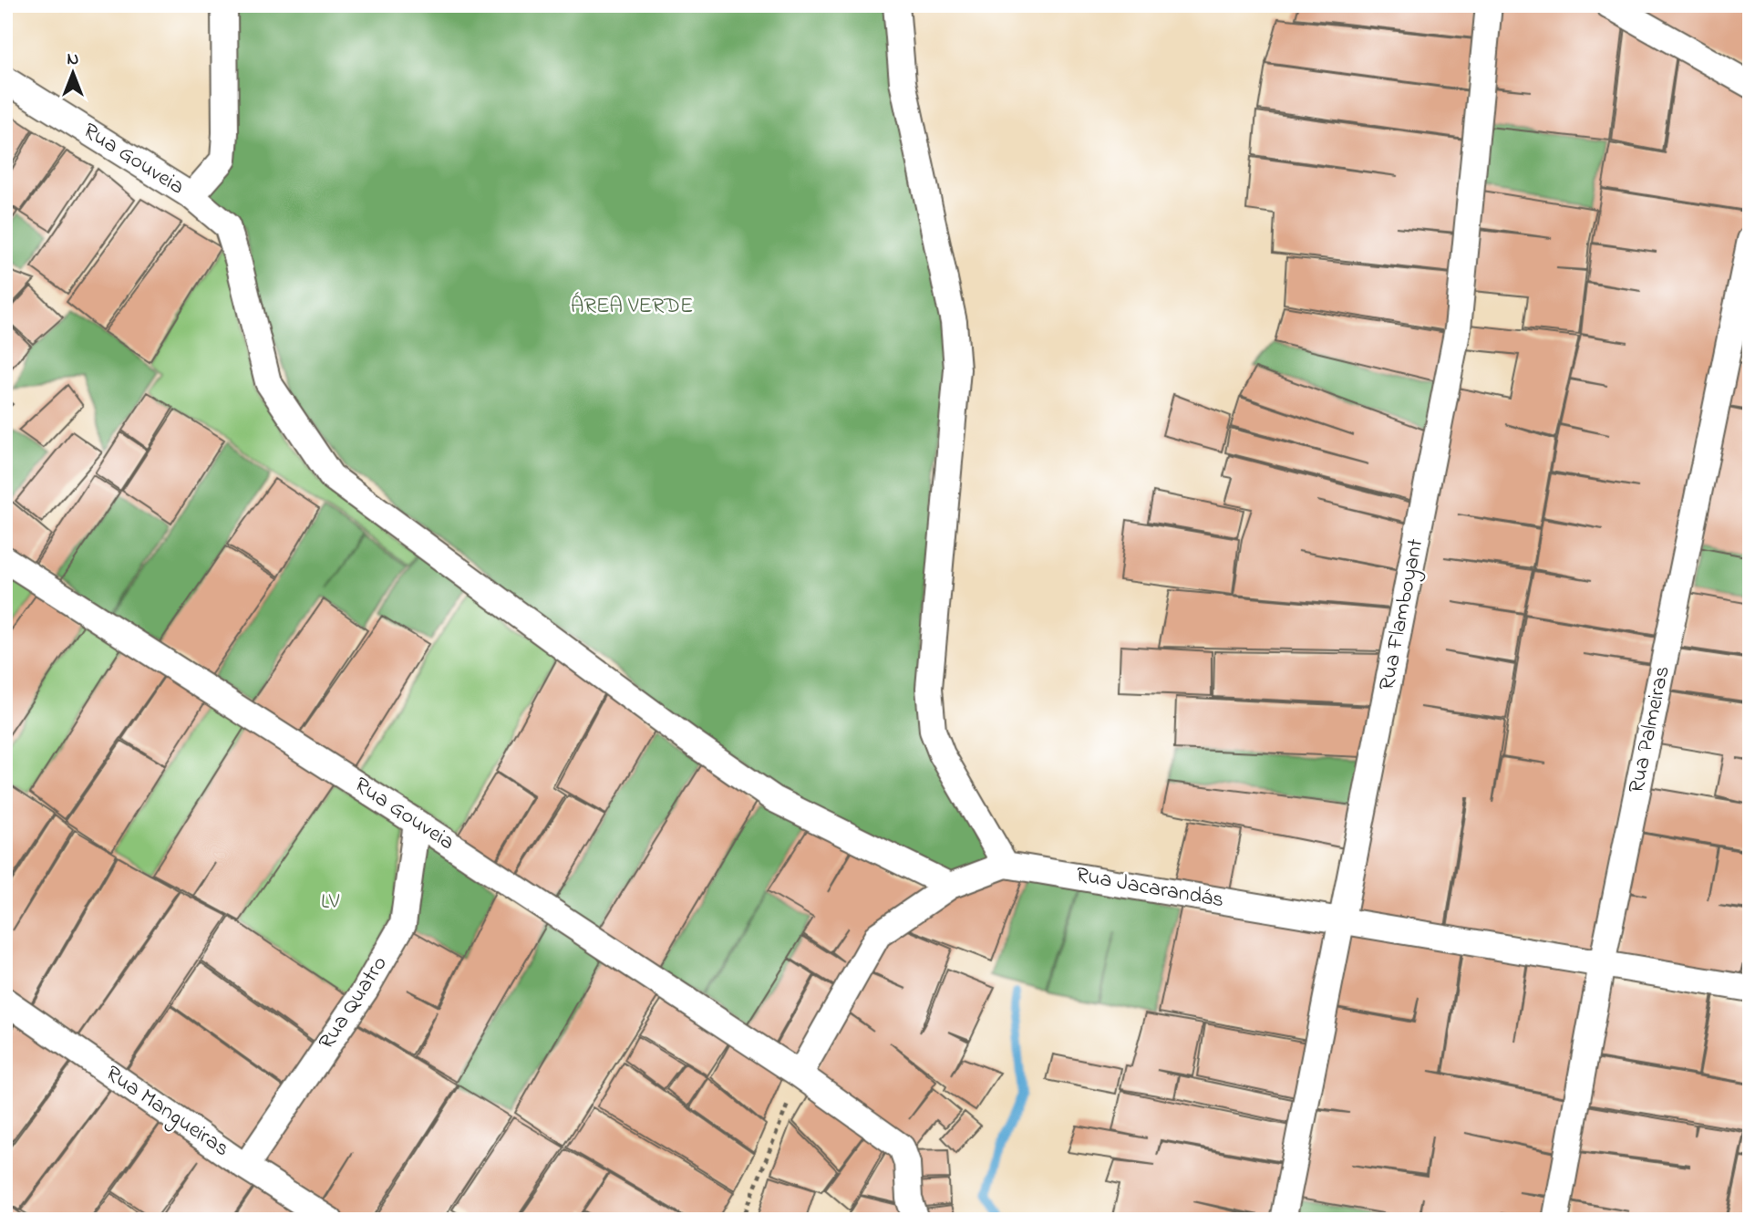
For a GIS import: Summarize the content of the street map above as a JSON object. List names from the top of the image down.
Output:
{
  "streets": {
    "street": [
      "Rua Gouveia",
      "Rua Flamboyant",
      "Rua Palmeiras",
      "Rua Jacarandás",
      "Rua Quatro",
      "Rua Mangueiras"
    ]
  },
  "crossings": [
    ["Rua Gouveia", "Rua Quatro"],
    ["Rua Flamboyant", "Rua Jacarandás"],
    ["Rua Palmeiras", "Rua Jacarandás"],
    ["Rua Quatro", "Rua Mangueiras"]
  ],
  "parks": ["ÁREA VERDE", "LV"],
  "north": "top"
}
